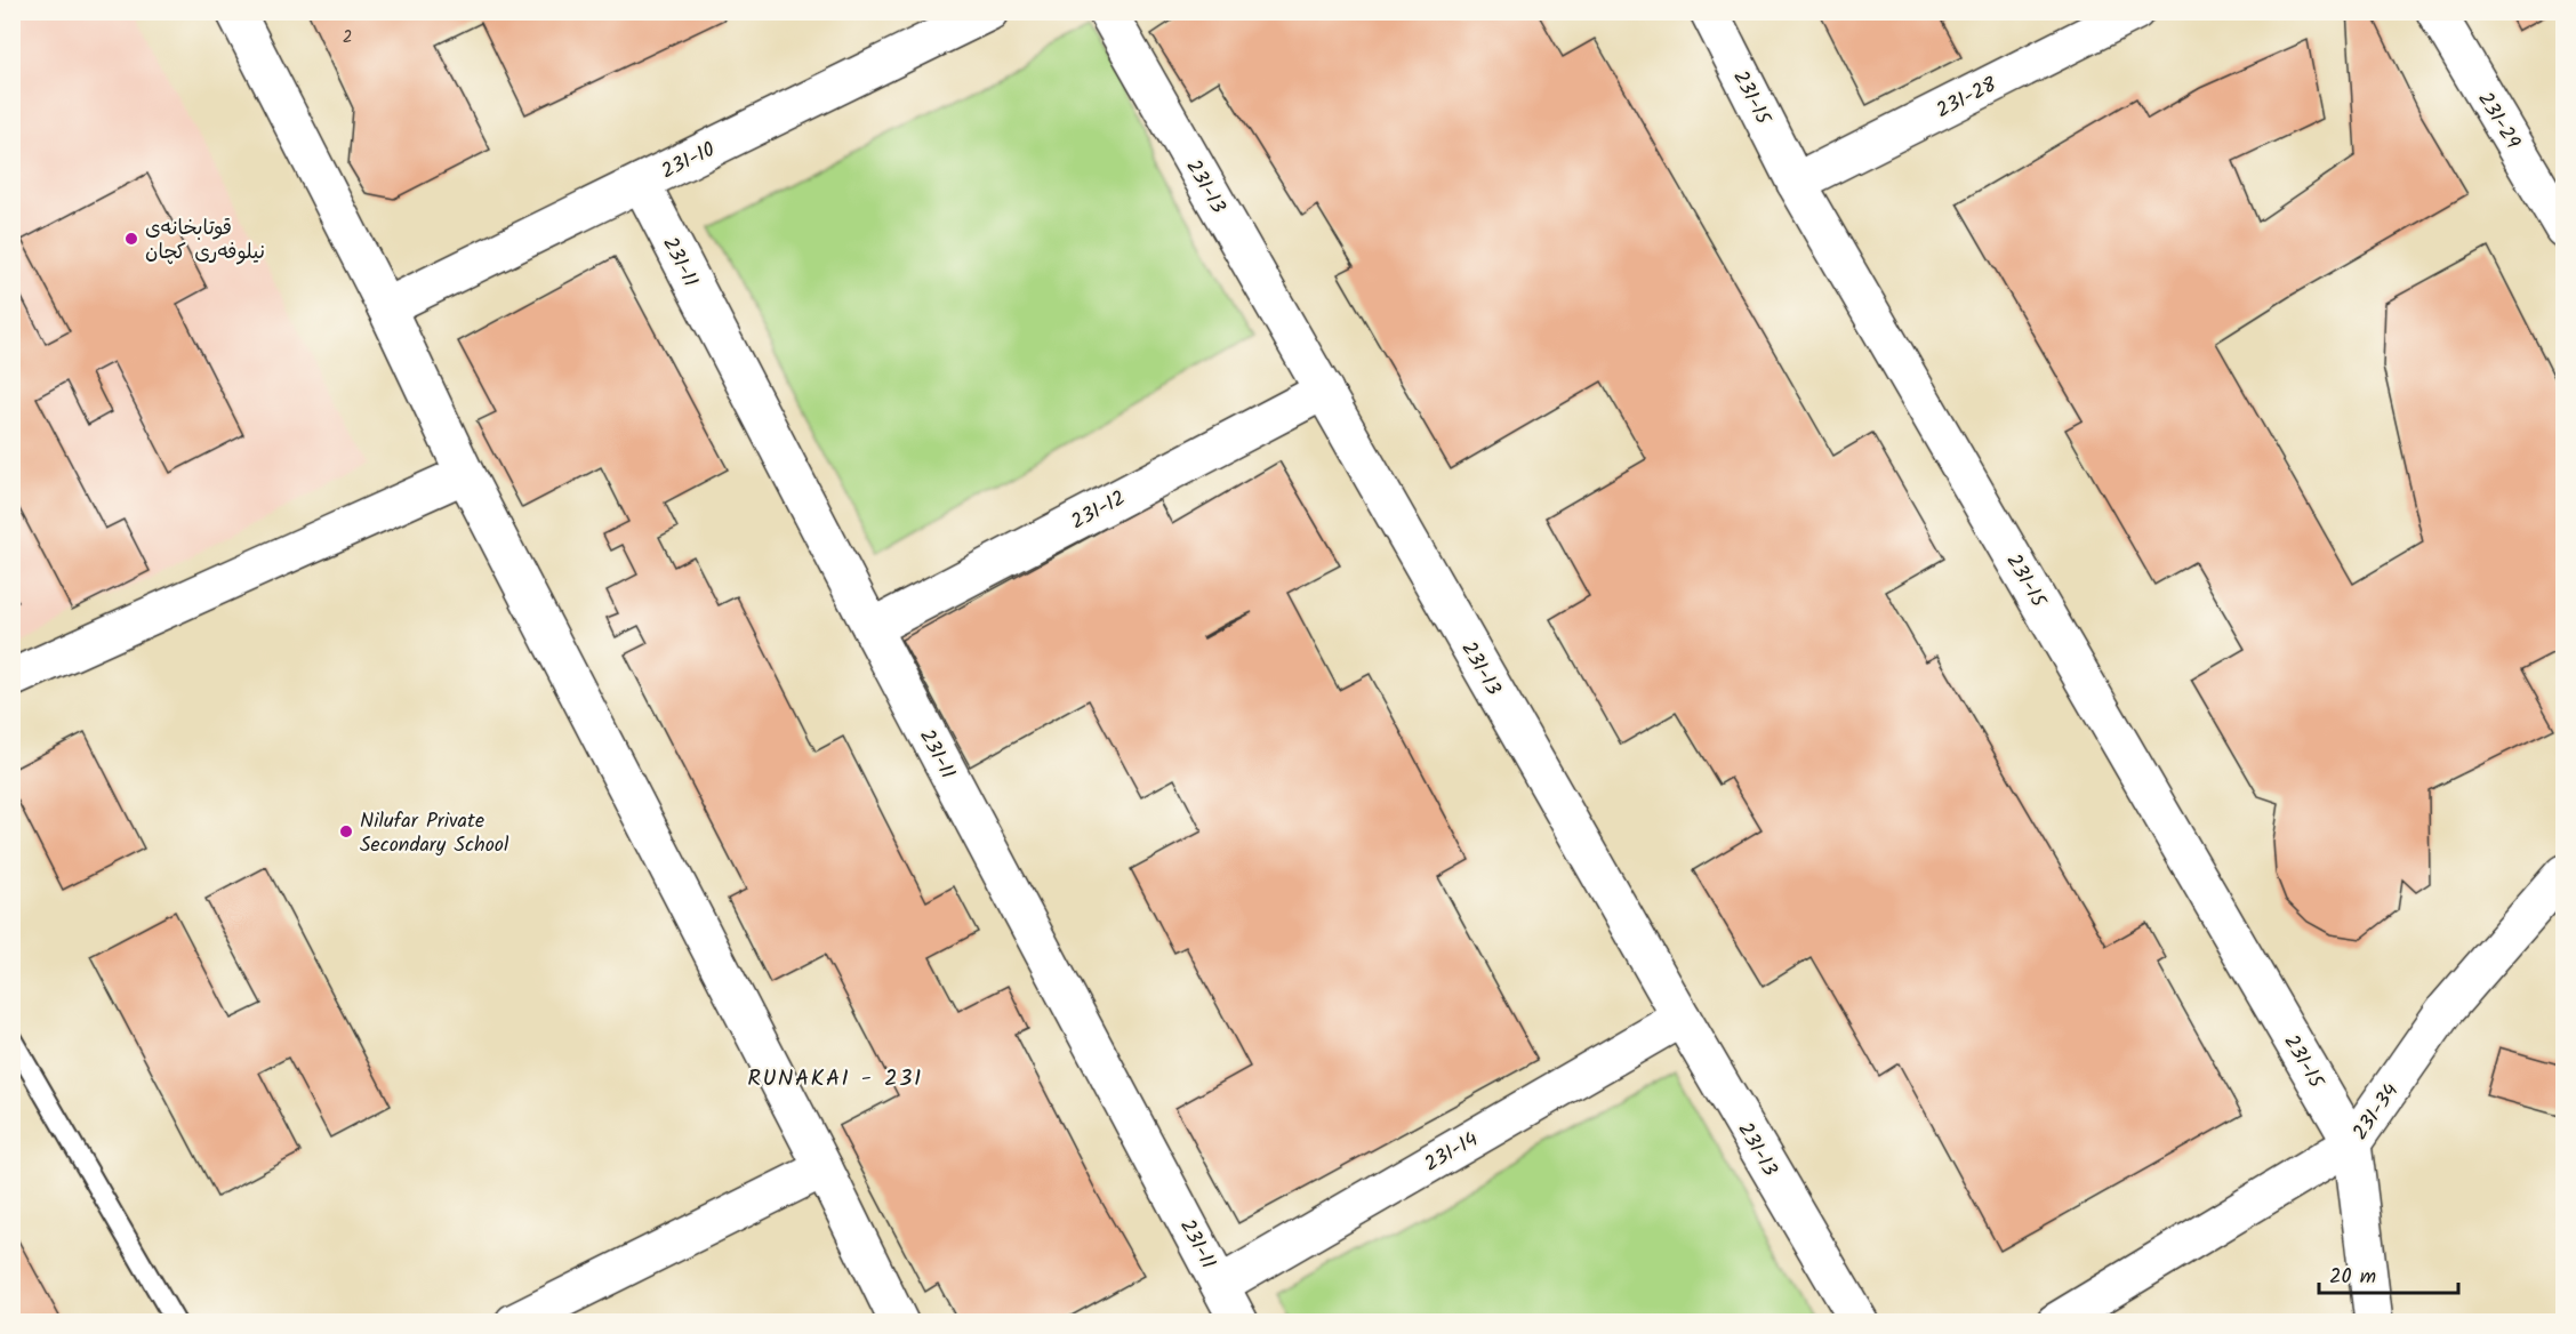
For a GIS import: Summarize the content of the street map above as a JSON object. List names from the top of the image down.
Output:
{
  "streets": {
    "street": [
      "231-15",
      "231-28",
      "231-29",
      "231-10",
      "231-13",
      "231-11",
      "231-12",
      "231-34",
      "231-14"
    ]
  },
  "crossings": [
    ["231-15", "231-28"],
    ["231-15", "231-34"],
    ["231-10", "231-11"],
    ["231-13", "231-12"],
    ["231-13", "231-14"],
    ["231-11", "231-12"],
    ["231-11", "231-14"]
  ],
  "districts": ["RUNAKAI - 231"],
  "places": ["قوتابخانەی نیلوفەری کچان", "Nilufar Private Secondary School"],
  "house_numbers": ["2"],
  "scale_bar": "20 m"
}
